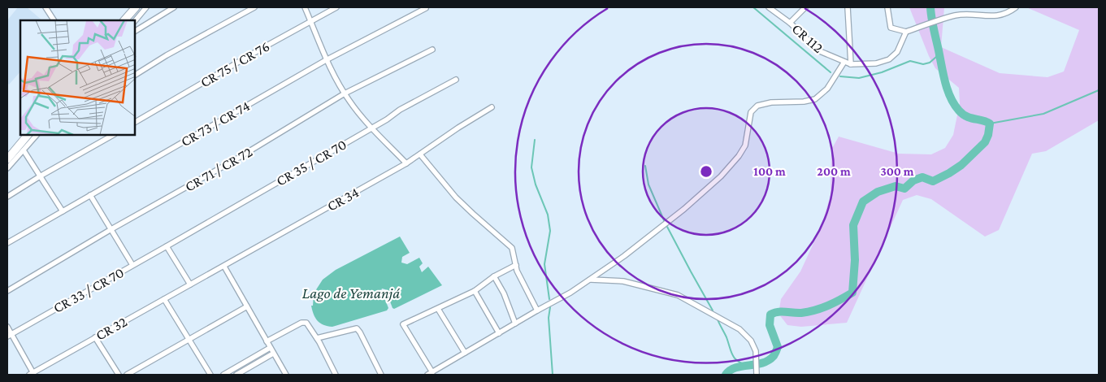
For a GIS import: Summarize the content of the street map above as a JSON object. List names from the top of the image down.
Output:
{
  "streets": {
    "street": [
      "CR 112",
      "CR 75 / CR 76",
      "CR 73 / CR 74",
      "CR 35 / CR 70",
      "CR 71 / CR 72",
      "CR 34",
      "CR 33 / CR 70",
      "CR 32"
    ]
  },
  "crossings": [
    ["CR 35 / CR 70", "CR 33 / CR 70"],
    ["CR 34", "CR 32"]
  ],
  "water": ["Lago de Yemanjá"],
  "rings": ["100 m", "200 m", "300 m"]
}
